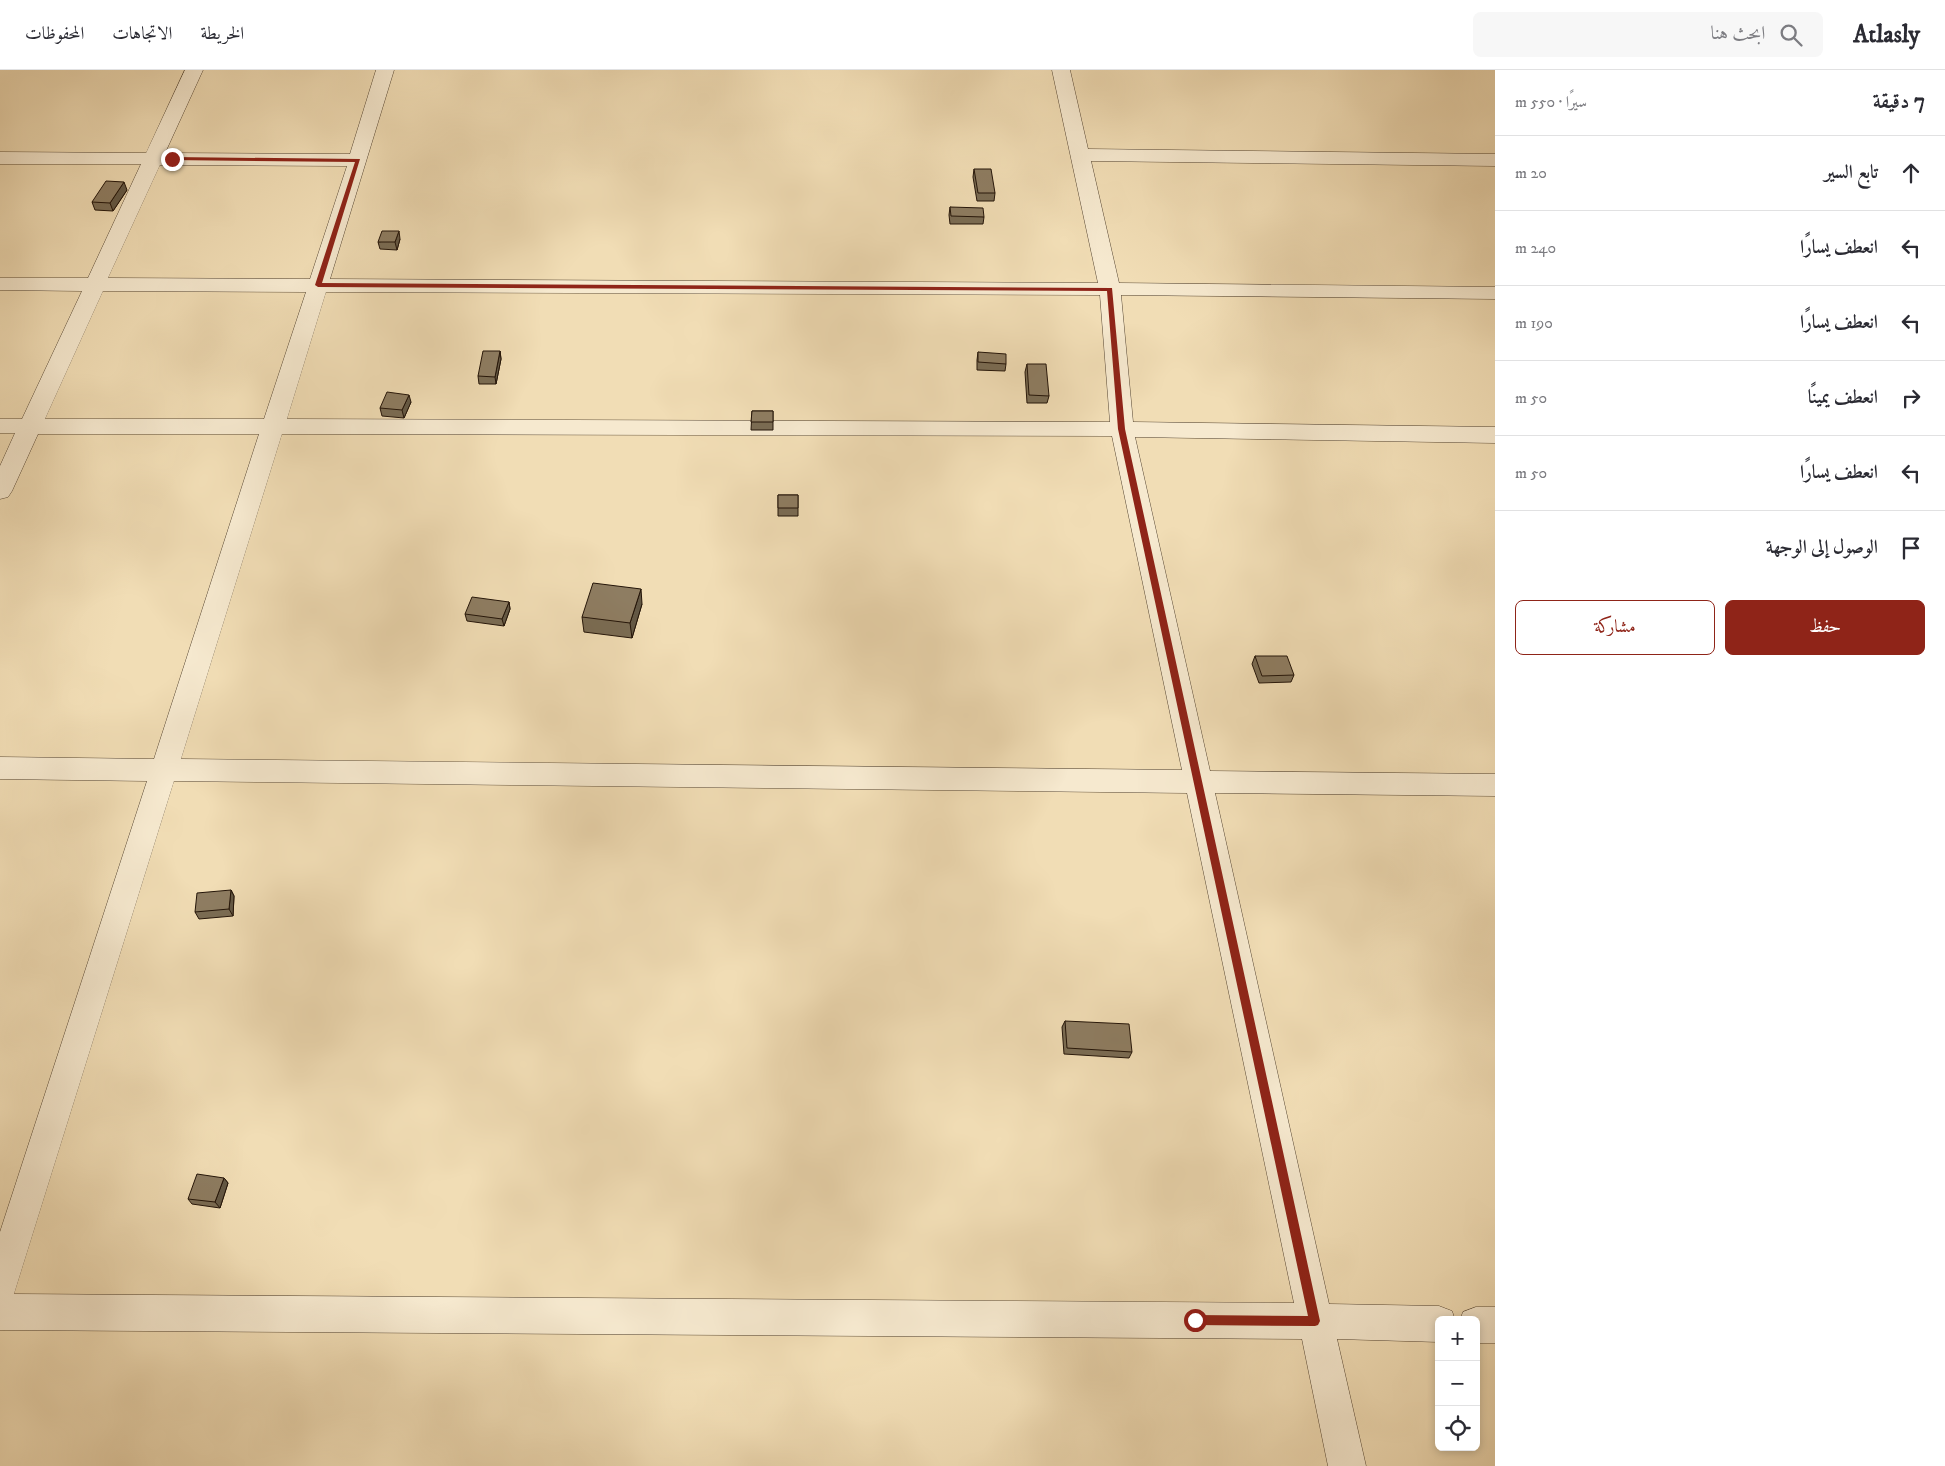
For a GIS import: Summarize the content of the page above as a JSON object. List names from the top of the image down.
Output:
{
  "page": {
    "header": "Atlasly",
    "search": "ابحث هنا",
    "nav": ["الخريطة", "الاتجاهات", "المحفوظات"],
    "heading": ["7 دقيقة", "سيرًا · 550 m"],
    "list": [
      ["تابع السير", "20 m"],
      ["انعطف يسارًا", "240 m"],
      ["انعطف يسارًا", "190 m"],
      ["انعطف يمينًا", "50 m"],
      ["انعطف يسارًا", "50 m"],
      "الوصول إلى الوجهة"
    ],
    "buttons": ["حفظ", "مشاركة"],
    "map_buttons": ["+", "−"]
  }
}
